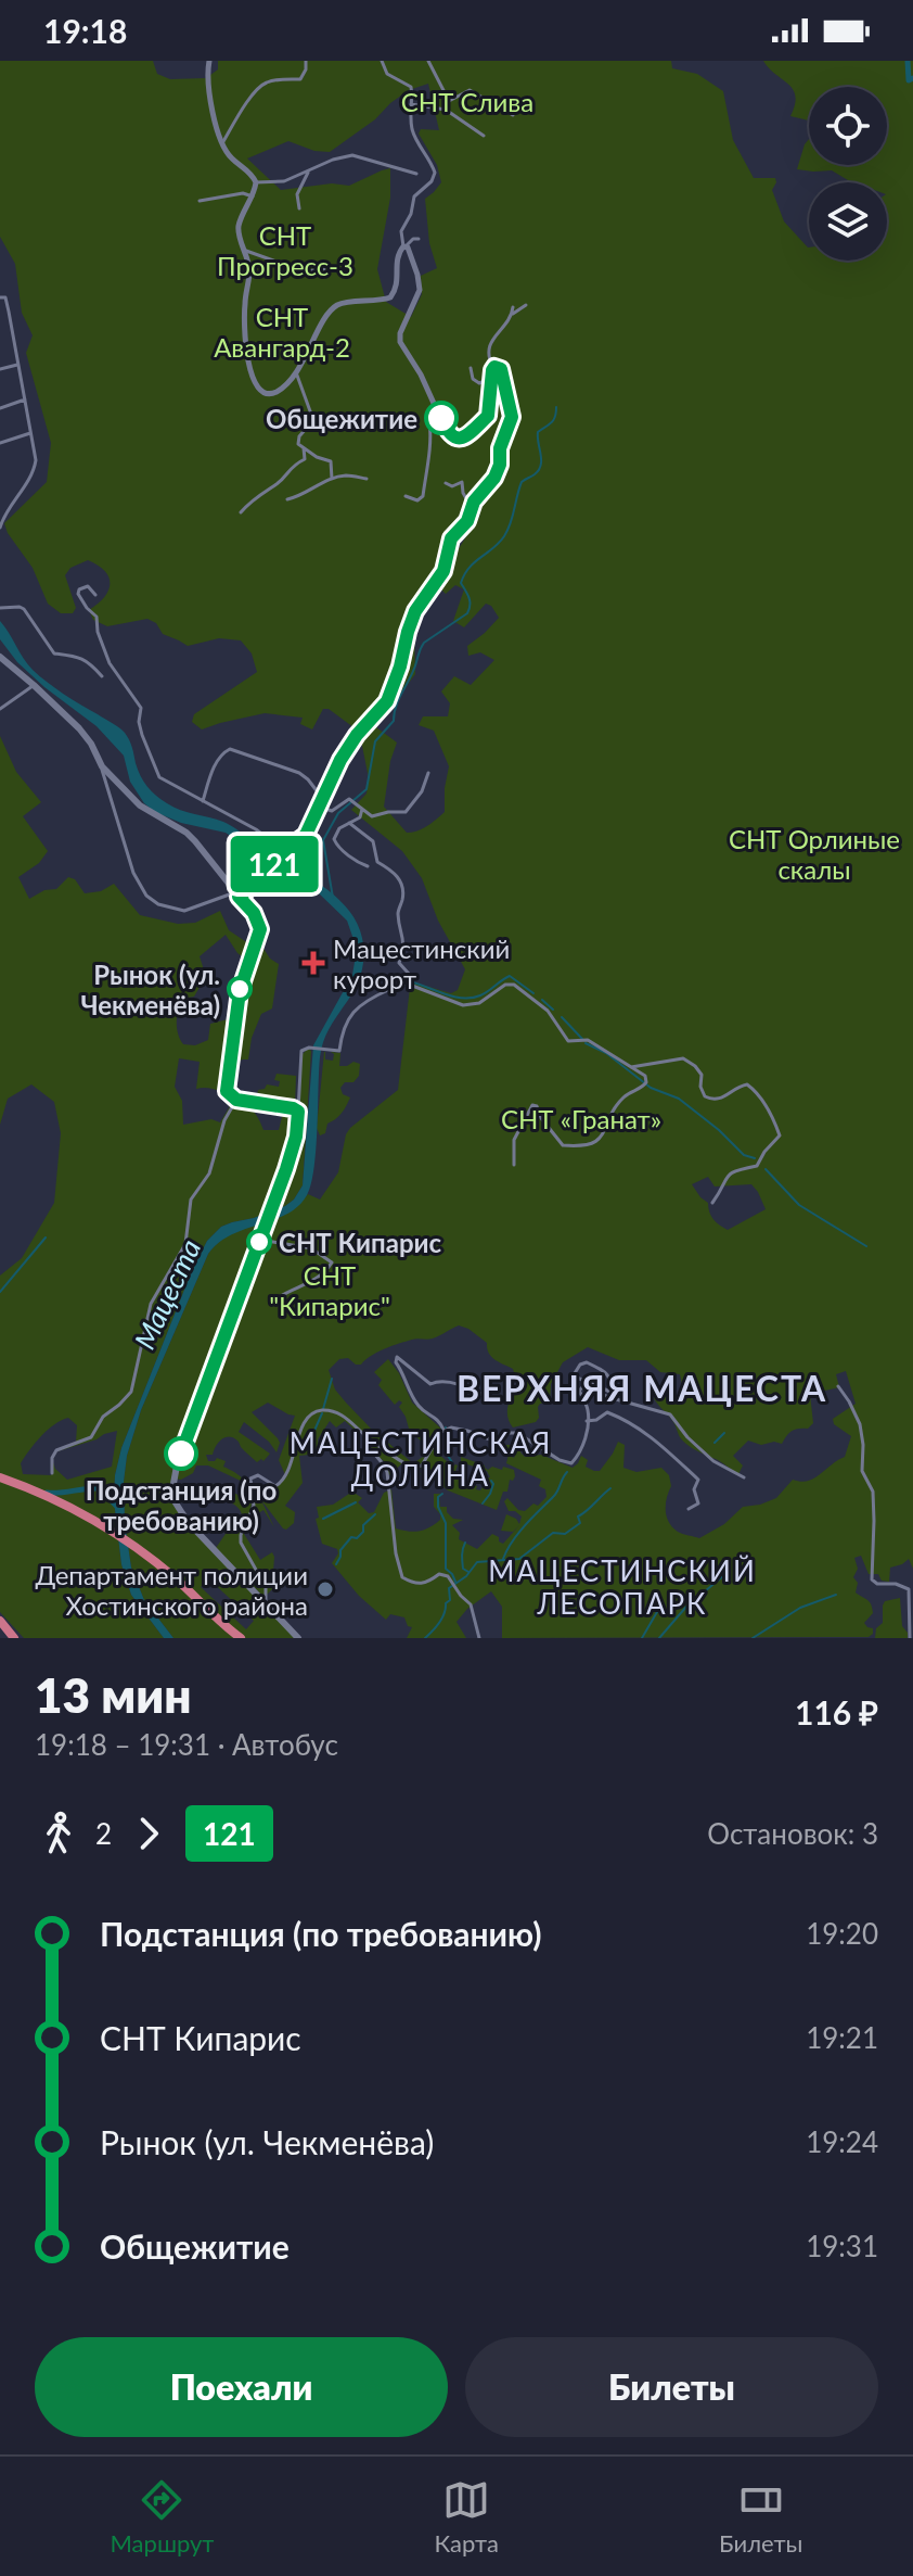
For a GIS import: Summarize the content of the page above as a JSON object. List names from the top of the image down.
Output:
{
  "districts": ["ВЕРХНЯЯ МАЦЕСТА", "МАЦЕСТИНСКАЯ ДОЛИНА", "МАЦЕСТИНСКИЙ ЛЕСОПАРК"],
  "water": ["Мацеста"],
  "parks": [
    "СНТ Слива",
    "СНТ Прогресс-3",
    "СНТ Авангард-2",
    "СНТ Орлиные скалы",
    "СНТ «Гранат»",
    "СНТ \"Кипарис\""
  ],
  "places": {
    "other": [
      "Общежитие",
      "Рынок (ул. Чекменёва)",
      "СНТ Кипарис",
      "Подстанция (по требованию)",
      "Департамент полиции Хостинского района"
    ],
    "health": ["Мацестинский курорт"]
  },
  "lines": ["bus line 121"],
  "page": {
    "status": "19:18",
    "on_map": "121",
    "heading": ["13 мин", "19:18 – 19:31 · Автобус", "116 ₽"],
    "legs": ["2", "121", "Остановок: 3"],
    "list": [
      {
        "name": "Подстанция (по требованию)",
        "value": "19:20"
      },
      {
        "name": "СНТ Кипарис",
        "value": "19:21"
      },
      {
        "name": "Рынок (ул. Чекменёва)",
        "value": "19:24"
      },
      {
        "name": "Общежитие",
        "value": "19:31"
      }
    ],
    "buttons": ["Поехали", "Билеты"],
    "tabs": ["Маршрут", "Карта", "Билеты"]
  }
}
